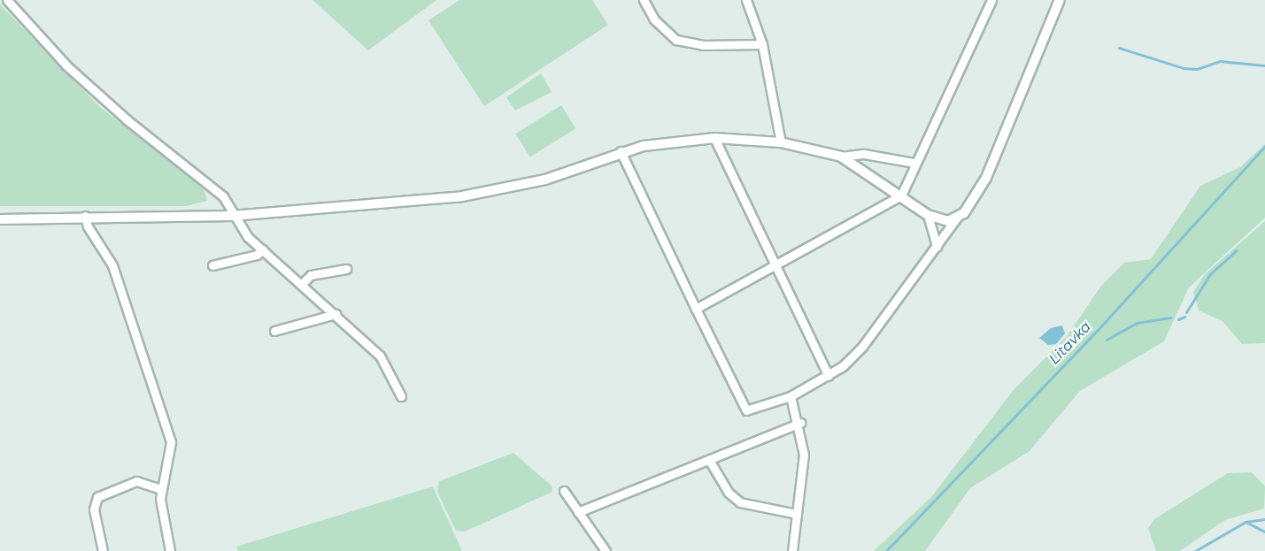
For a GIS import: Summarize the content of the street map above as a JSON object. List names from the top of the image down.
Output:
{
  "water": ["Litavka"]
}
